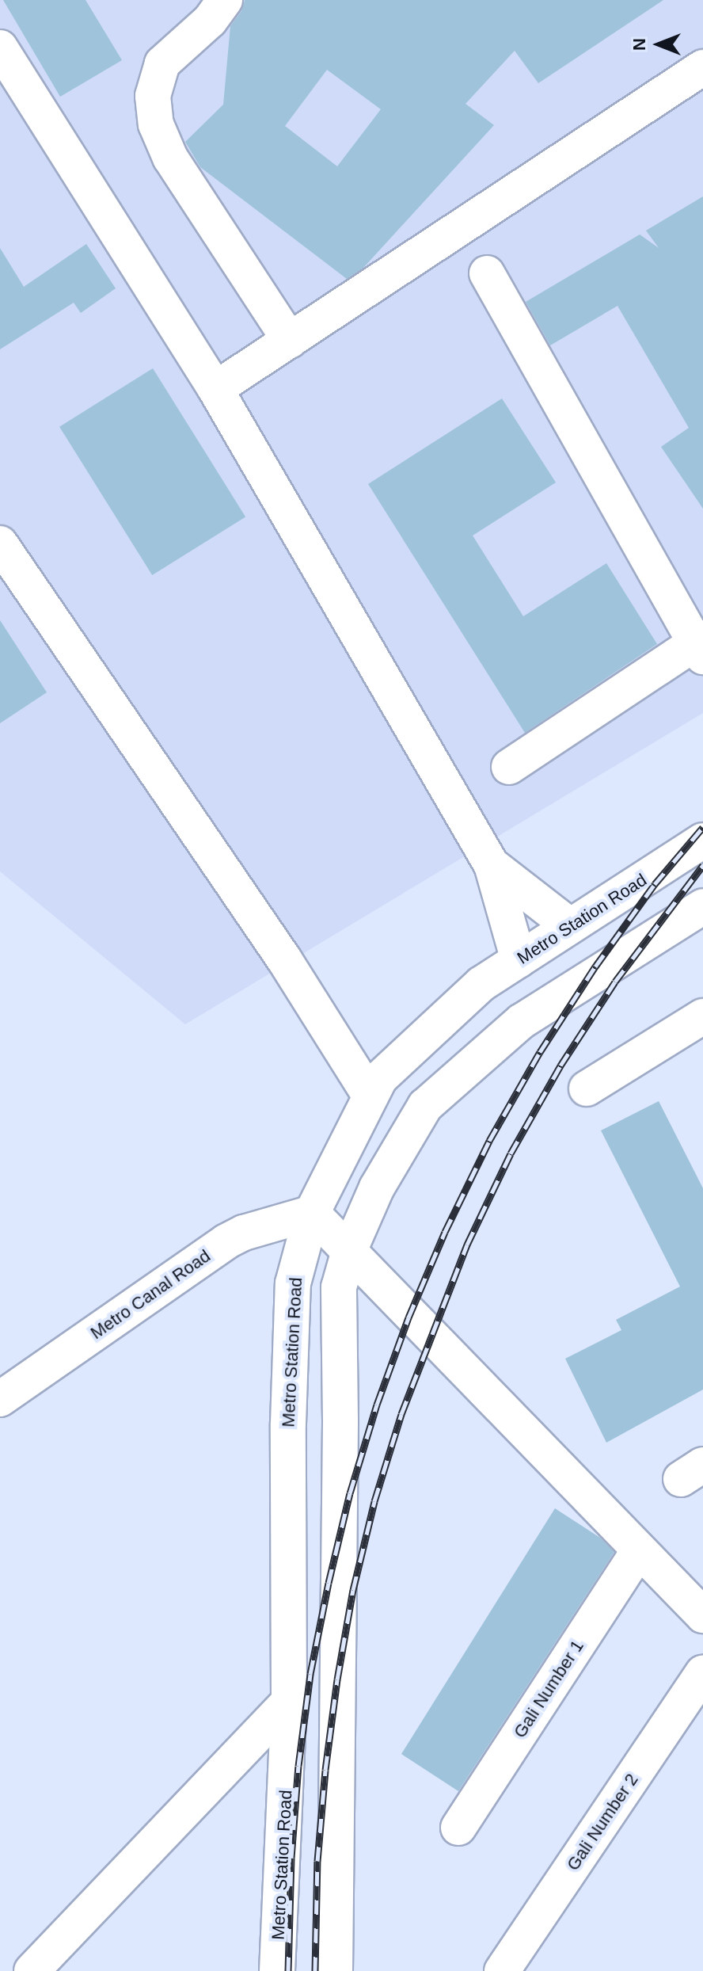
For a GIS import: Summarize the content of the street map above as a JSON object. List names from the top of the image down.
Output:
{
  "streets": {
    "street": [
      "Metro Station Road",
      "Metro Canal Road",
      "Gali Number 1",
      "Gali Number 2"
    ]
  },
  "crossings": [
    ["Metro Station Road", "Metro Canal Road"]
  ],
  "north": "left"
}
